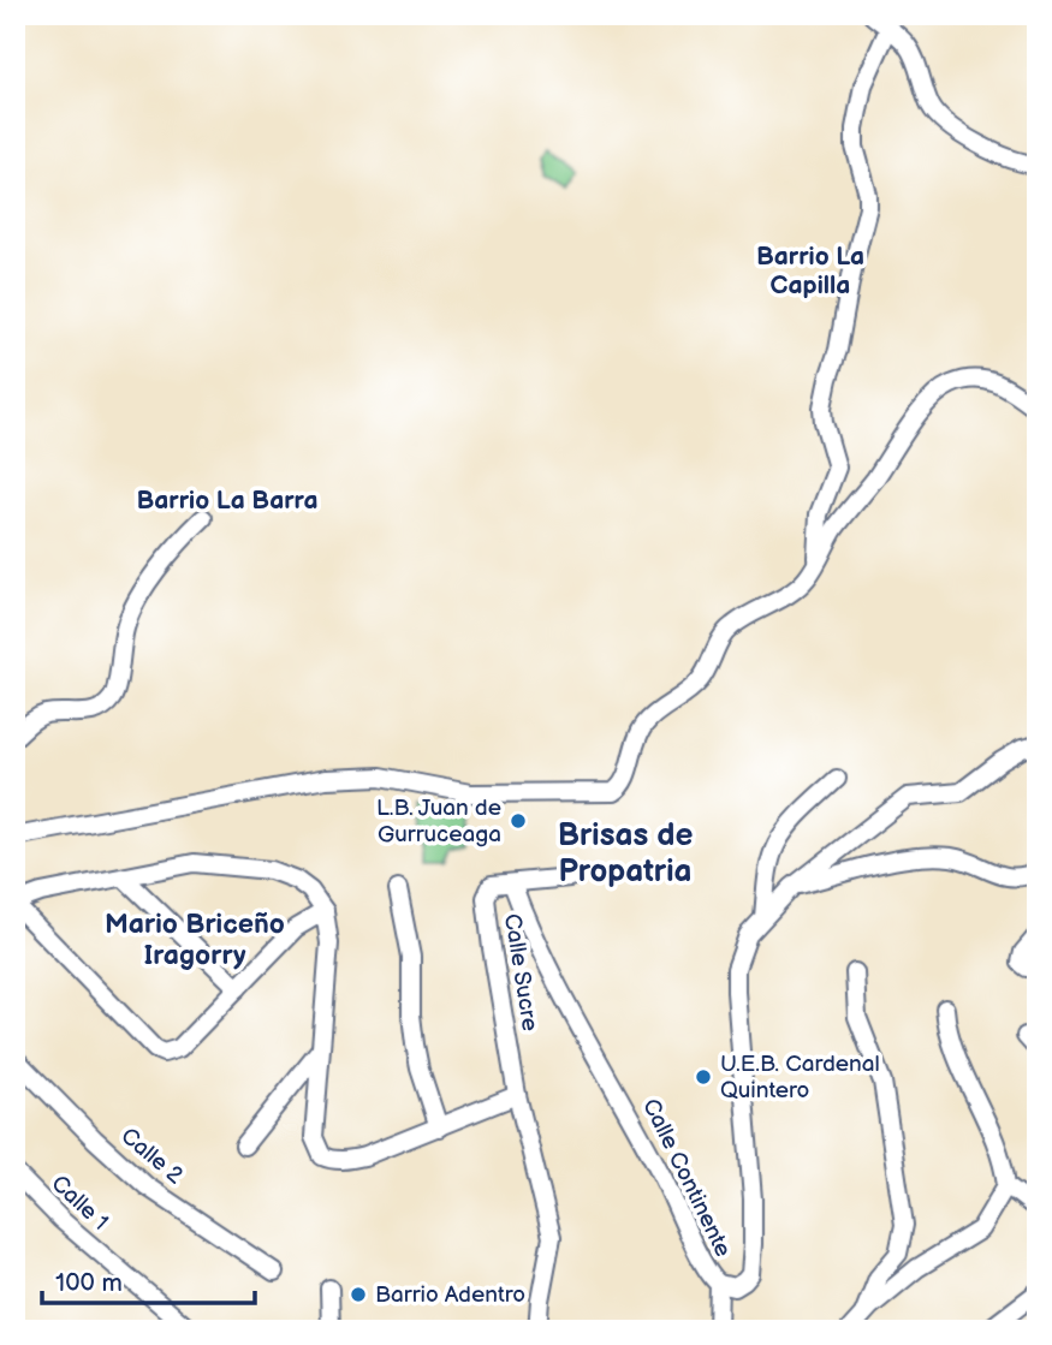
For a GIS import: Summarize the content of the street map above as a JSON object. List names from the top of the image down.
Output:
{
  "streets": {
    "street": [
      "Calle Sucre",
      "Calle 2",
      "Calle Continente",
      "Calle 1"
    ]
  },
  "crossings": [
    ["Calle Sucre", "Calle Continente"]
  ],
  "districts": [
    "Barrio La Capilla",
    "Barrio La Barra",
    "Brisas de Propatria",
    "Mario Briceño Iragorry"
  ],
  "places": ["L.B. Juan de Gurruceaga", "U.E.B. Cardenal Quintero", "Barrio Adentro"],
  "scale_bar": "100 m"
}
